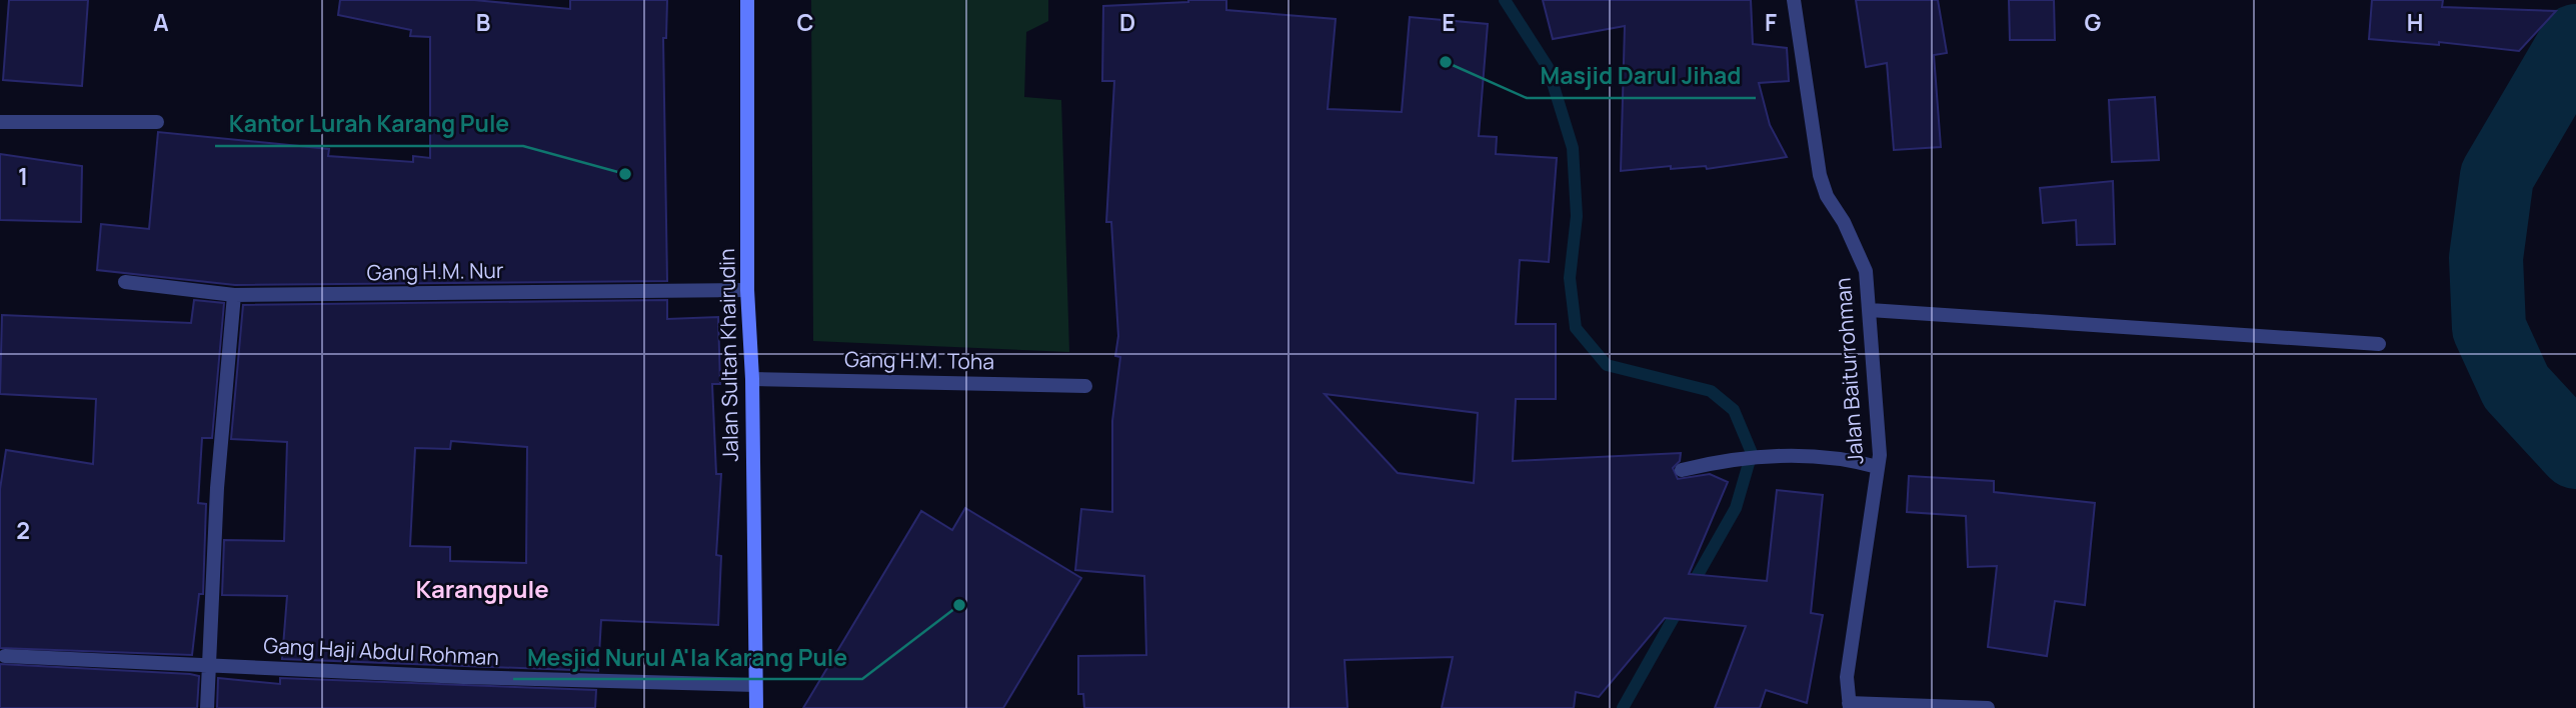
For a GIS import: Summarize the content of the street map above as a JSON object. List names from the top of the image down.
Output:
{
  "streets": {
    "main road": ["Jalan Sultan Khairudin"],
    "street": [
      "Gang H.M. Nur",
      "Gang H.M. Toha",
      "Jalan Baiturrohman",
      "Gang Haji Abdul Rohman"
    ]
  },
  "crossings": [
    ["Gang H.M. Nur", "Jalan Sultan Khairudin"],
    ["Jalan Sultan Khairudin", "Gang H.M. Toha"],
    ["Jalan Sultan Khairudin", "Gang Haji Abdul Rohman"]
  ],
  "districts": ["Karangpule"],
  "places": ["Masjid Darul Jihad", "Kantor Lurah Karang Pule", "Mesjid Nurul A'la Karang Pule"],
  "grid": {
    "columns": [
      "A",
      "B",
      "C",
      "D",
      "E",
      "F",
      "G",
      "H"
    ],
    "rows": ["1", "2"]
  }
}
